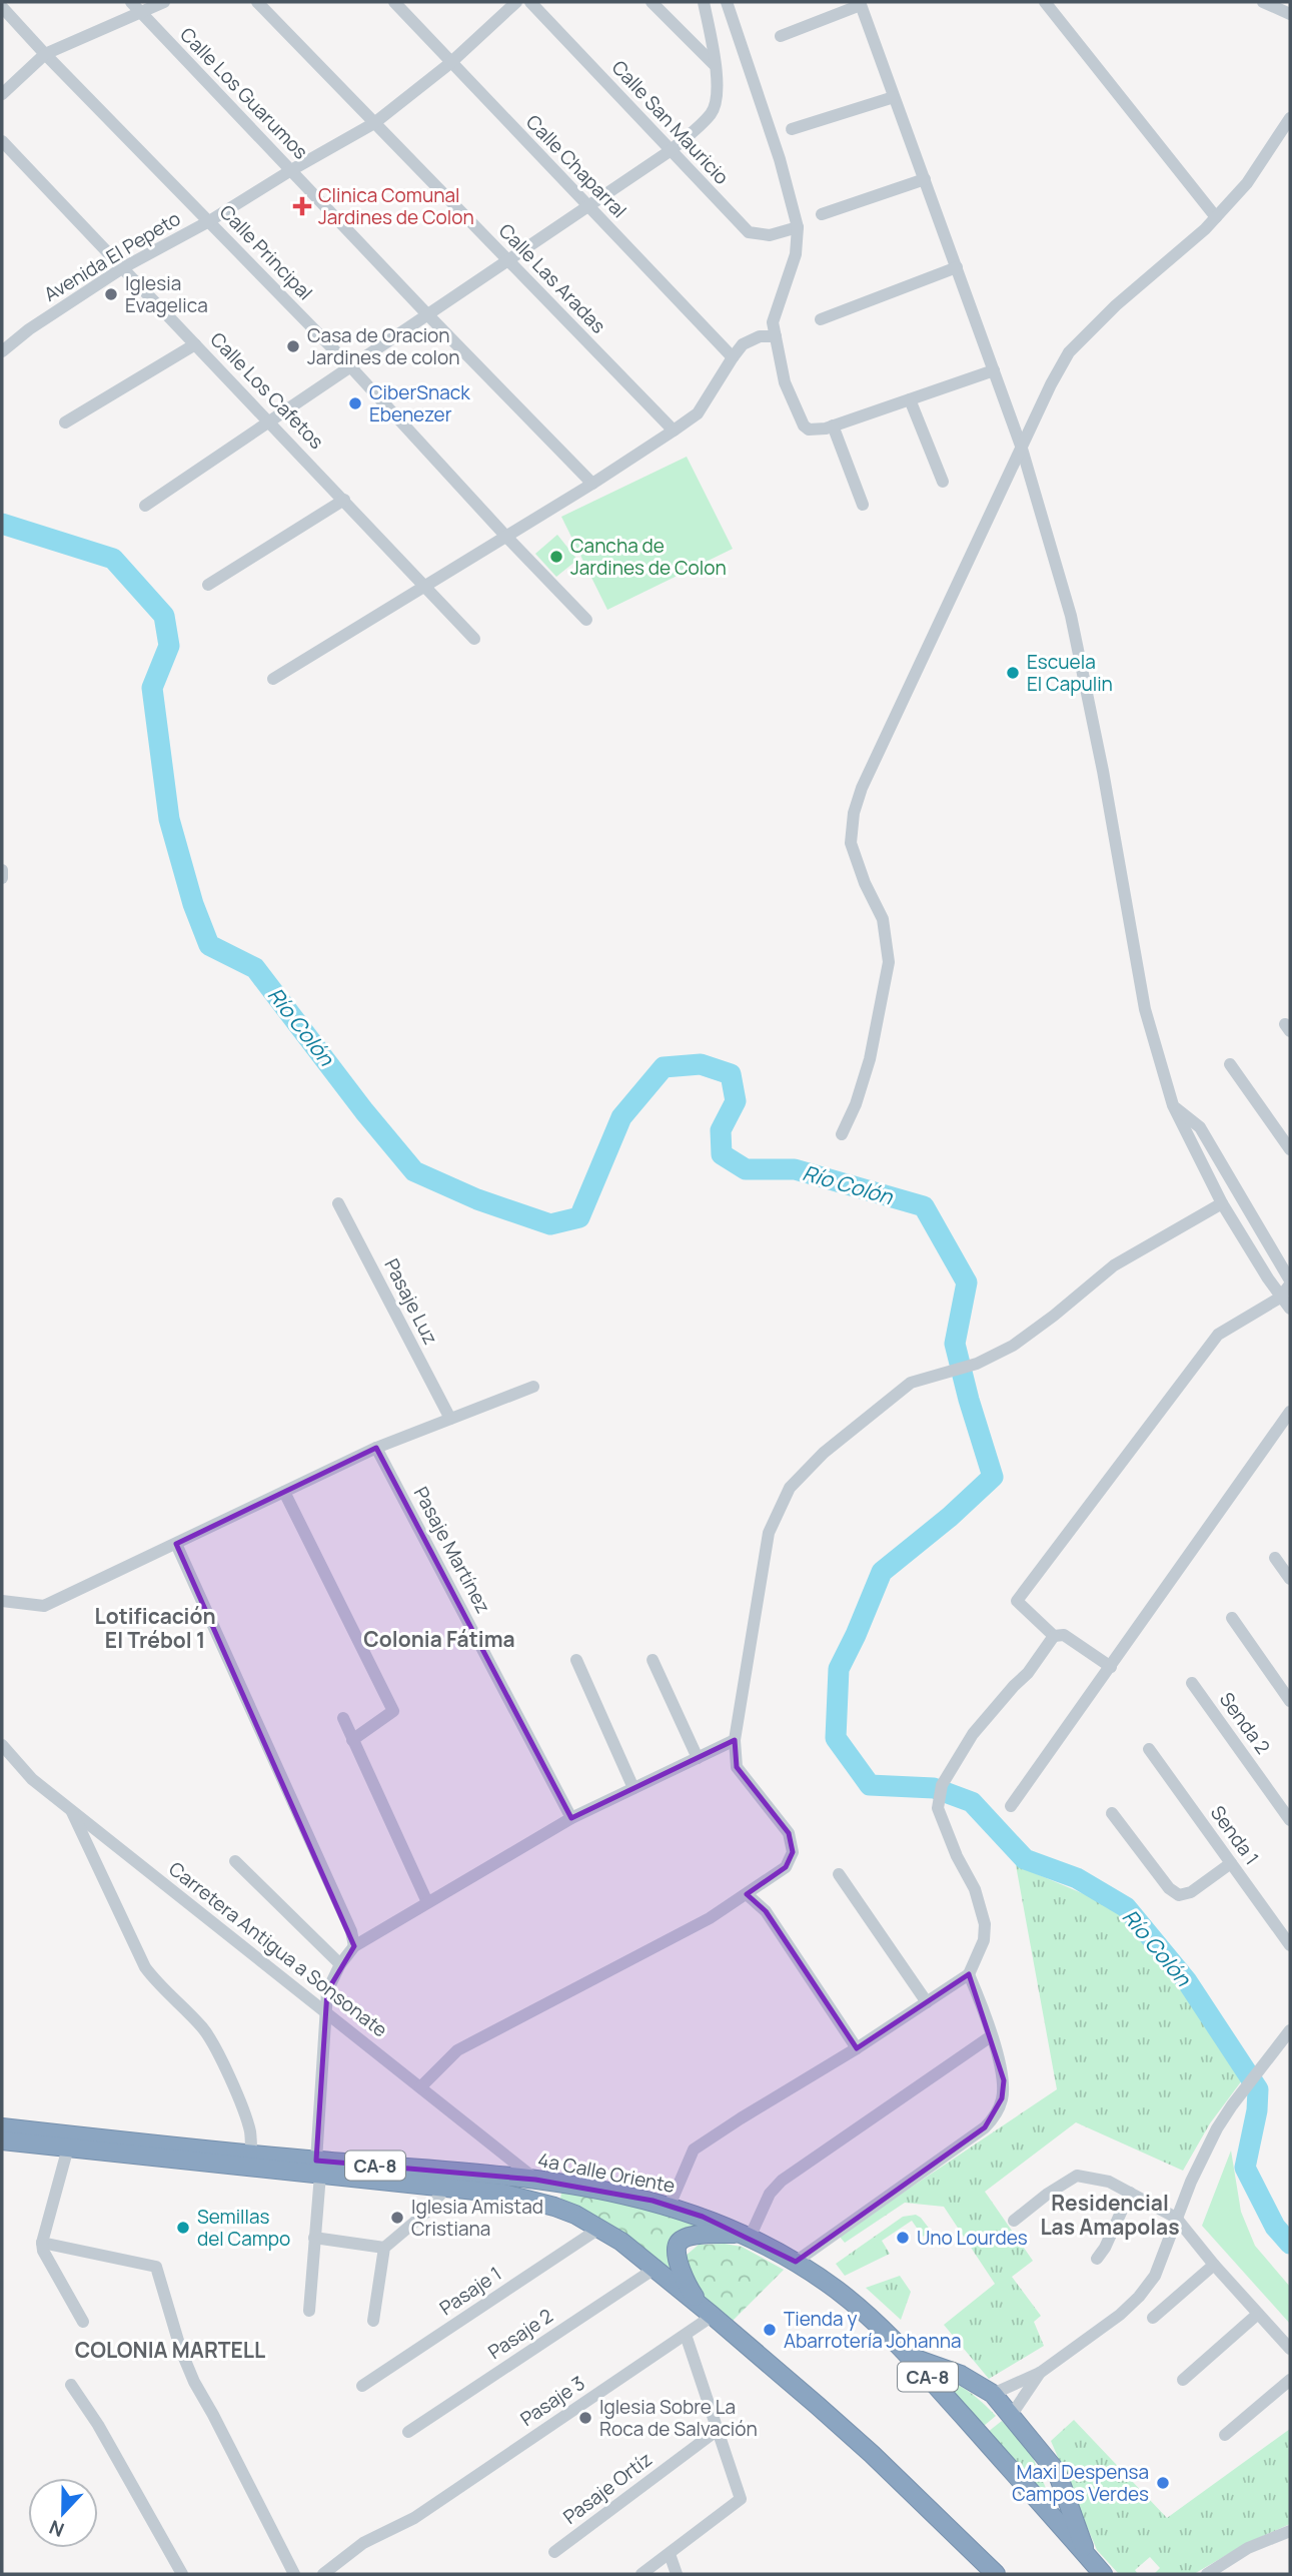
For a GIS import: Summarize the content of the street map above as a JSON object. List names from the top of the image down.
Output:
{
  "streets": {
    "highway": ["CA-8", "4a Calle Oriente"],
    "street": [
      "Calle Los Guarumos",
      "Calle San Mauricio",
      "Calle Chaparral",
      "Calle Principal",
      "Avenida El Pepeto",
      "Calle Las Aradas",
      "Calle Los Cafetos",
      "Pasaje Luz",
      "Pasaje Martínez",
      "Senda 2",
      "Senda 1",
      "Carretera Antigua a Sonsonate",
      "Pasaje 1",
      "Pasaje 2",
      "Pasaje 3",
      "Pasaje Ortíz"
    ]
  },
  "crossings": [
    ["Calle Los Guarumos", "Avenida El Pepeto"],
    ["Calle Chaparral", "Avenida El Pepeto"],
    ["Calle Principal", "Avenida El Pepeto"],
    ["Avenida El Pepeto", "Calle Las Aradas"],
    ["Avenida El Pepeto", "Calle Los Cafetos"],
    ["Carretera Antigua a Sonsonate", "4a Calle Oriente"],
    ["4a Calle Oriente", "Pasaje 1"],
    ["4a Calle Oriente", "Pasaje 2"],
    ["4a Calle Oriente", "Pasaje 3"]
  ],
  "districts": [
    "Lotificación El Trébol 1",
    "Colonia Fátima",
    "Residencial Las Amapolas",
    "COLONIA MARTELL"
  ],
  "water": ["Río Colón"],
  "places": {
    "health": ["Clinica Comunal Jardines de Colon"],
    "other": [
      "Iglesia Evagelica",
      "Casa de Oracion Jardines de colon",
      "CiberSnack Ebenezer",
      "Cancha de Jardines de Colon",
      "Escuela El Capulin",
      "Iglesia Amistad Cristiana",
      "Semillas del Campo",
      "Uno Lourdes",
      "Tienda y Abarrotería Johanna",
      "Iglesia Sobre La Roca de Salvación",
      "Maxi Despensa Campos Verdes"
    ]
  },
  "north": "bottom"
}
